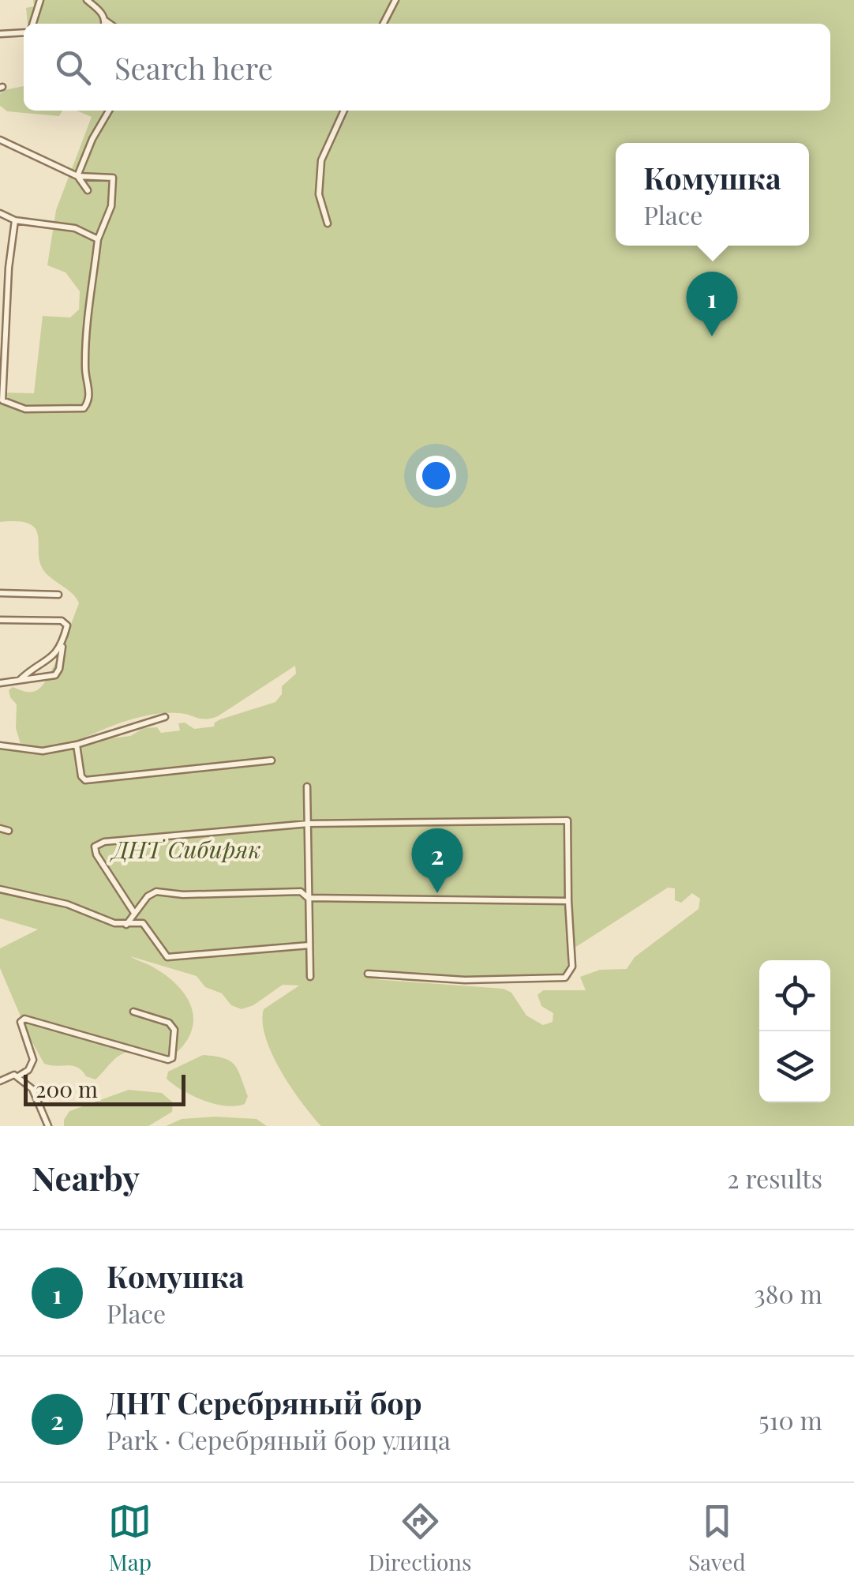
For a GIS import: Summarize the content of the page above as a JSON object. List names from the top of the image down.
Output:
{
  "parks": ["ДНТ Сибиряк"],
  "scale_bar": "200 m",
  "page": {
    "search": "Search here",
    "popup": ["Комушка", "Place"],
    "pins": ["1", "2"],
    "scale": "200 m",
    "heading": ["Nearby", "2 results"],
    "list": [
      {
        "mark": "1",
        "name": "Комушка",
        "note": "Place",
        "value": "380 m"
      },
      {
        "mark": "2",
        "name": "ДНТ Серебряный бор",
        "note": "Park · Серебряный бор улица",
        "value": "510 m"
      }
    ],
    "nav": ["Map", "Directions", "Saved"]
  }
}
